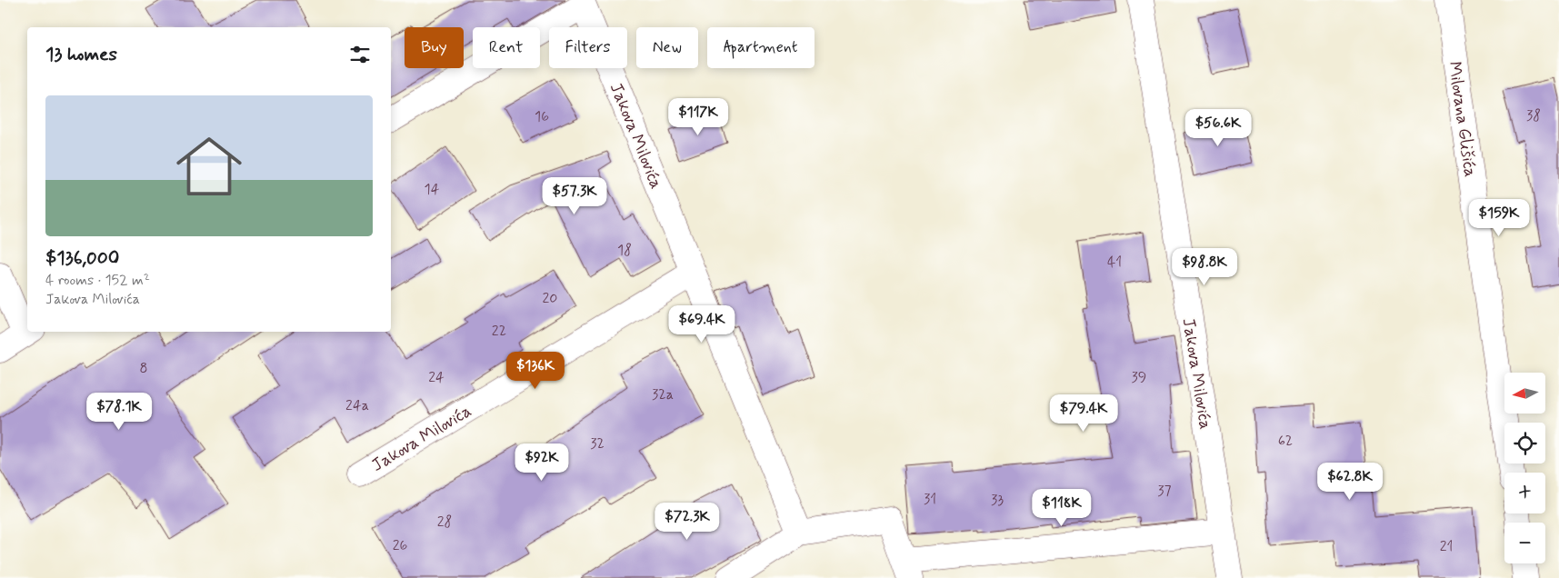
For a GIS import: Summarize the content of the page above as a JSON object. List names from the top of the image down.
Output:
{
  "streets": {
    "street": ["Milovana Glišića", "Jakova Milovića"]
  },
  "house_numbers": [
    "38",
    "16",
    "14",
    "18",
    "41",
    "20",
    "22",
    "8",
    "24",
    "39",
    "32a",
    "24a",
    "62",
    "32",
    "37",
    "31",
    "33",
    "28",
    "26",
    "21"
  ],
  "north": "left",
  "page": {
    "chip": [
      "Buy",
      "Rent",
      "Filters",
      "New",
      "Apartment"
    ],
    "heading": "13 homes",
    "list": [
      {
        "name": "$136,000",
        "note": "4 rooms · 152 m² · Jakova Milovića"
      }
    ],
    "price": [
      "$117K",
      "$56.6K",
      "$57.3K",
      "$159K",
      "$98.8K",
      "$69.4K",
      "$136K",
      "$78.1K",
      "$79.4K",
      "$92K",
      "$62.8K",
      "$118K",
      "$72.3K"
    ],
    "map_buttons": ["+", "−"]
  }
}
